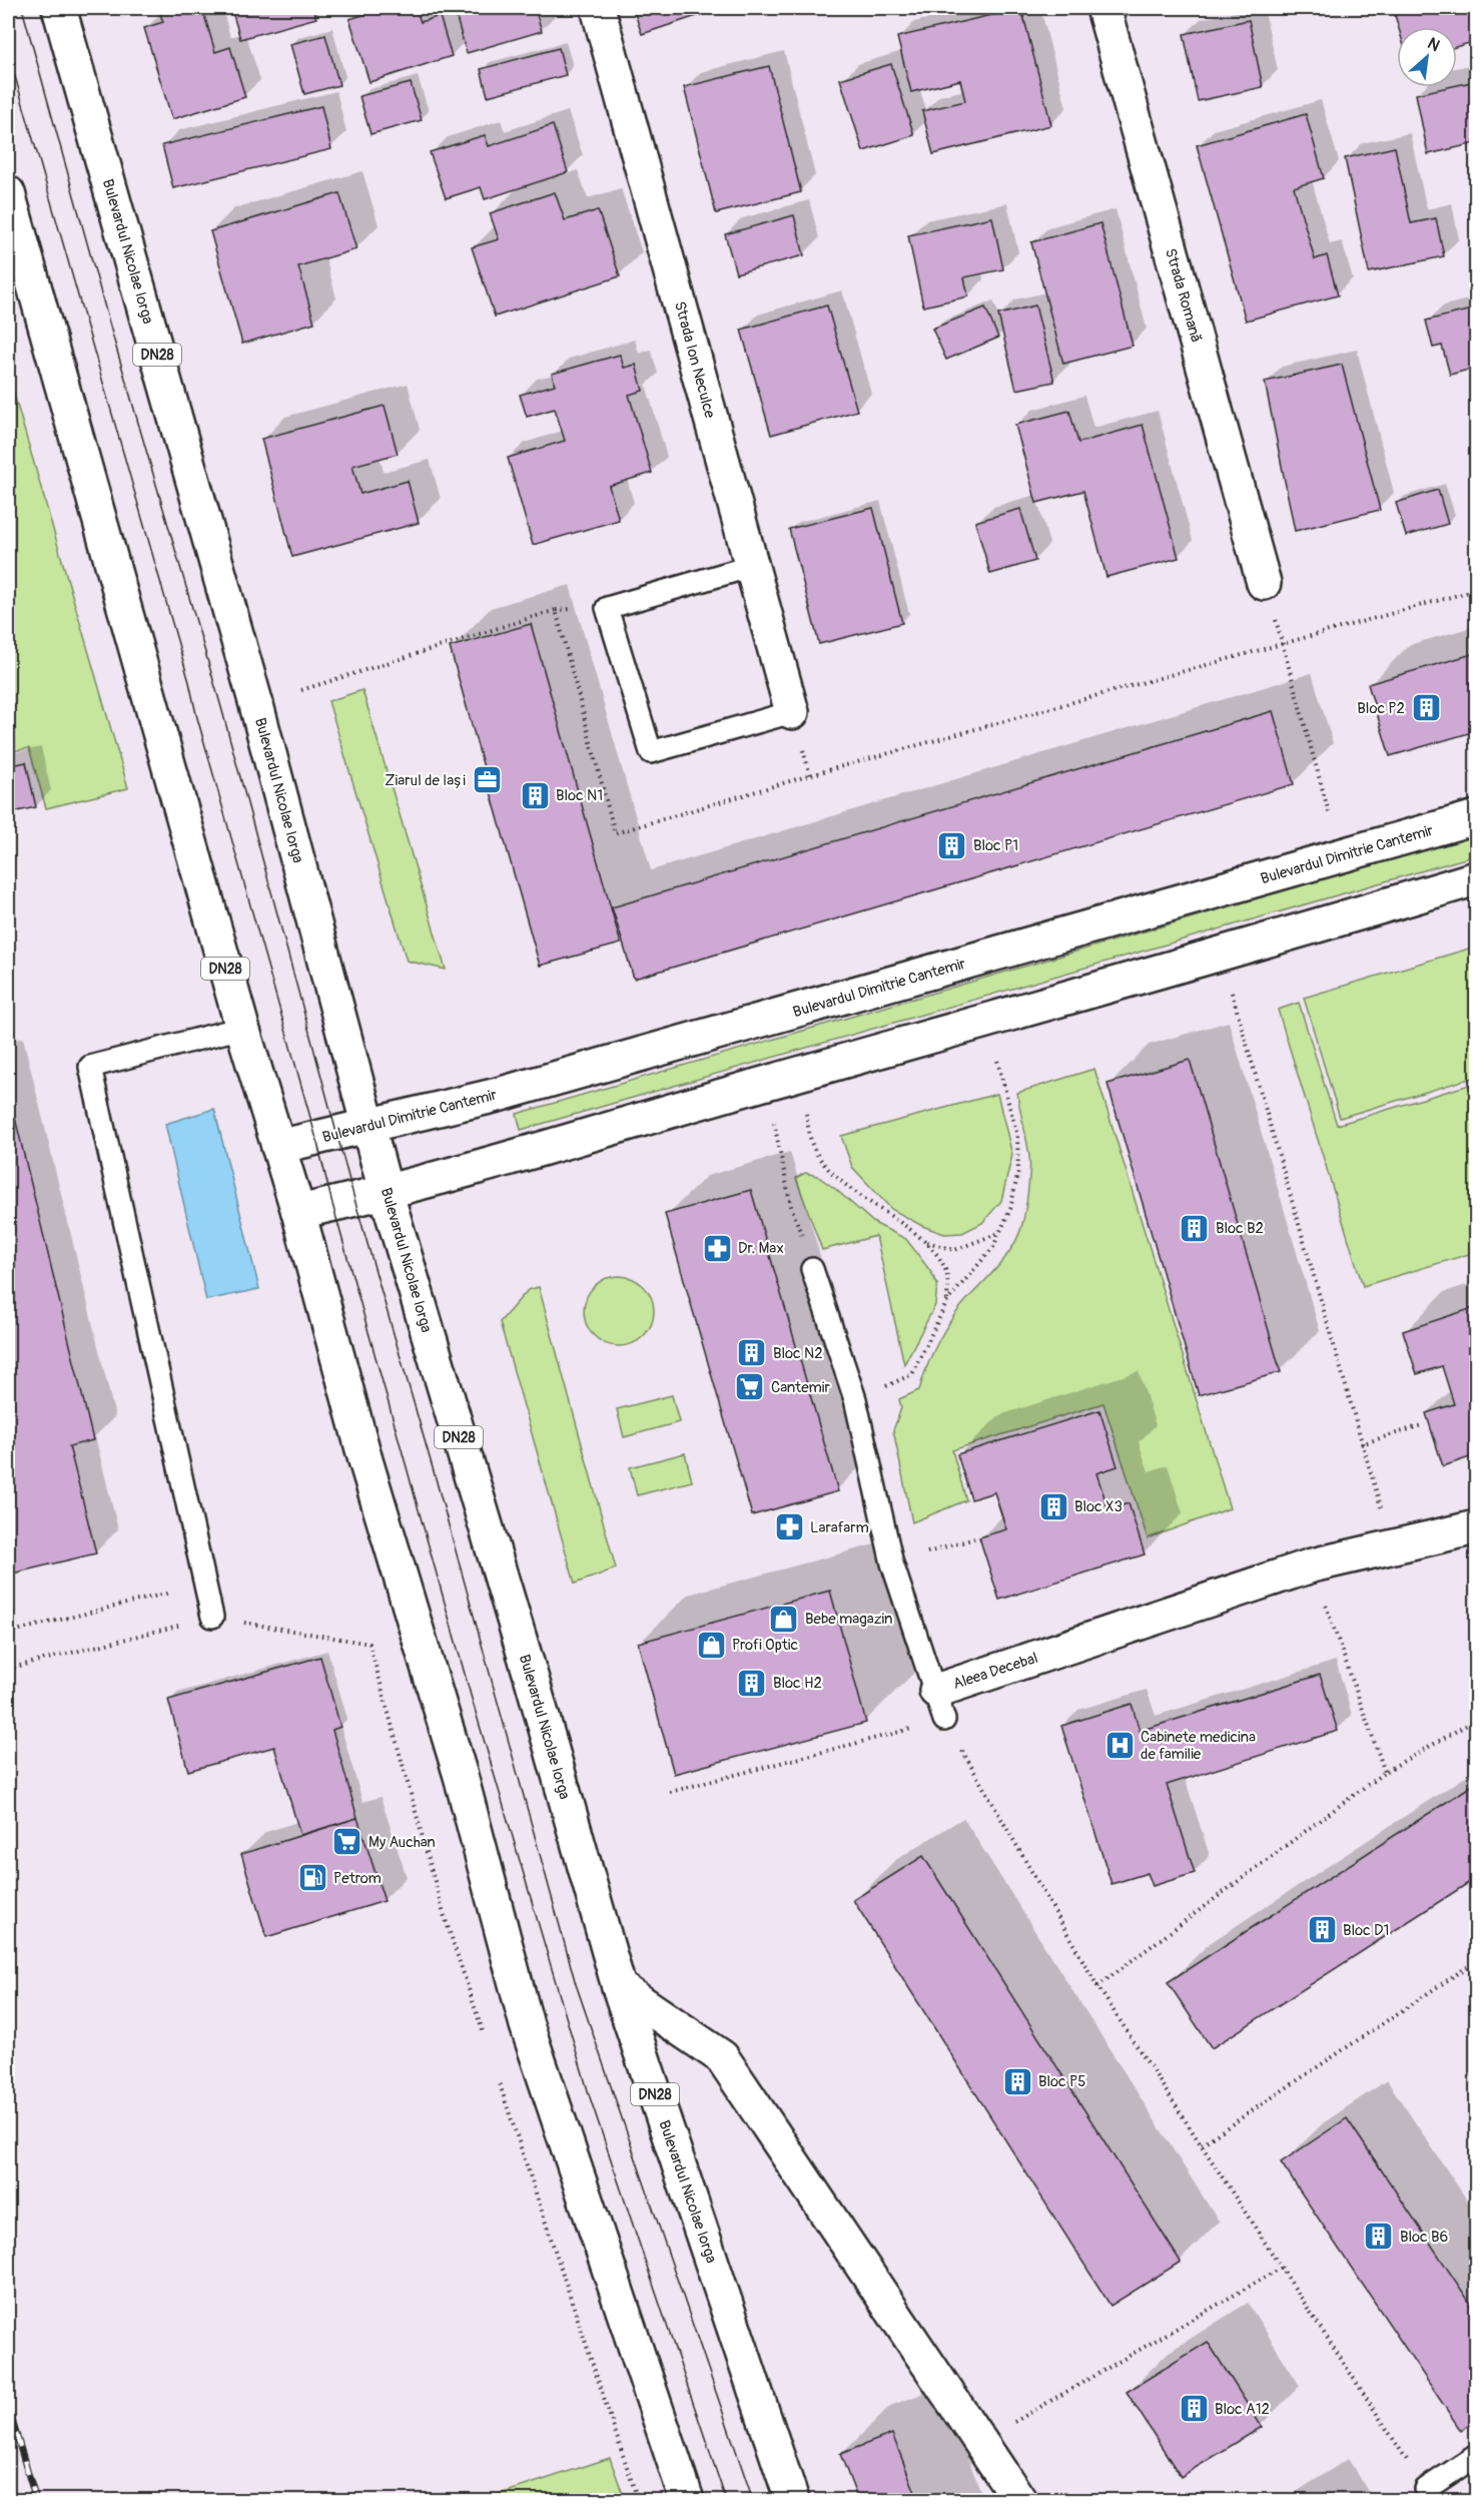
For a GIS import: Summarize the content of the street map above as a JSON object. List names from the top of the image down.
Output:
{
  "streets": {
    "main road": [
      "Bulevardul Nicolae Iorga",
      "Strada Romană",
      "DN28",
      "Strada Ion Neculce",
      "Bulevardul Dimitrie Cantemir",
      "Aleea Decebal"
    ]
  },
  "crossings": [
    ["Bulevardul Nicolae Iorga", "Bulevardul Dimitrie Cantemir"],
    ["DN28", "Bulevardul Dimitrie Cantemir"]
  ],
  "places": {
    "building": [
      "Bloc P2",
      "Bloc N1",
      "Bloc P1",
      "Bloc B2",
      "Bloc N2",
      "Bloc X3",
      "Bloc H2",
      "Bloc D1",
      "Bloc P5",
      "Bloc B6",
      "Bloc A12"
    ],
    "office": ["Ziarul de Iași"],
    "pharmacy": ["Dr. Max", "Larafarm"],
    "supermarket": ["Cantemir", "My Auchan"],
    "shop": ["Bebe magazin", "Profi Optic"],
    "hospital": ["Cabinete medicina de familie"],
    "fuel station": ["Petrom"]
  },
  "north": "top right"
}
